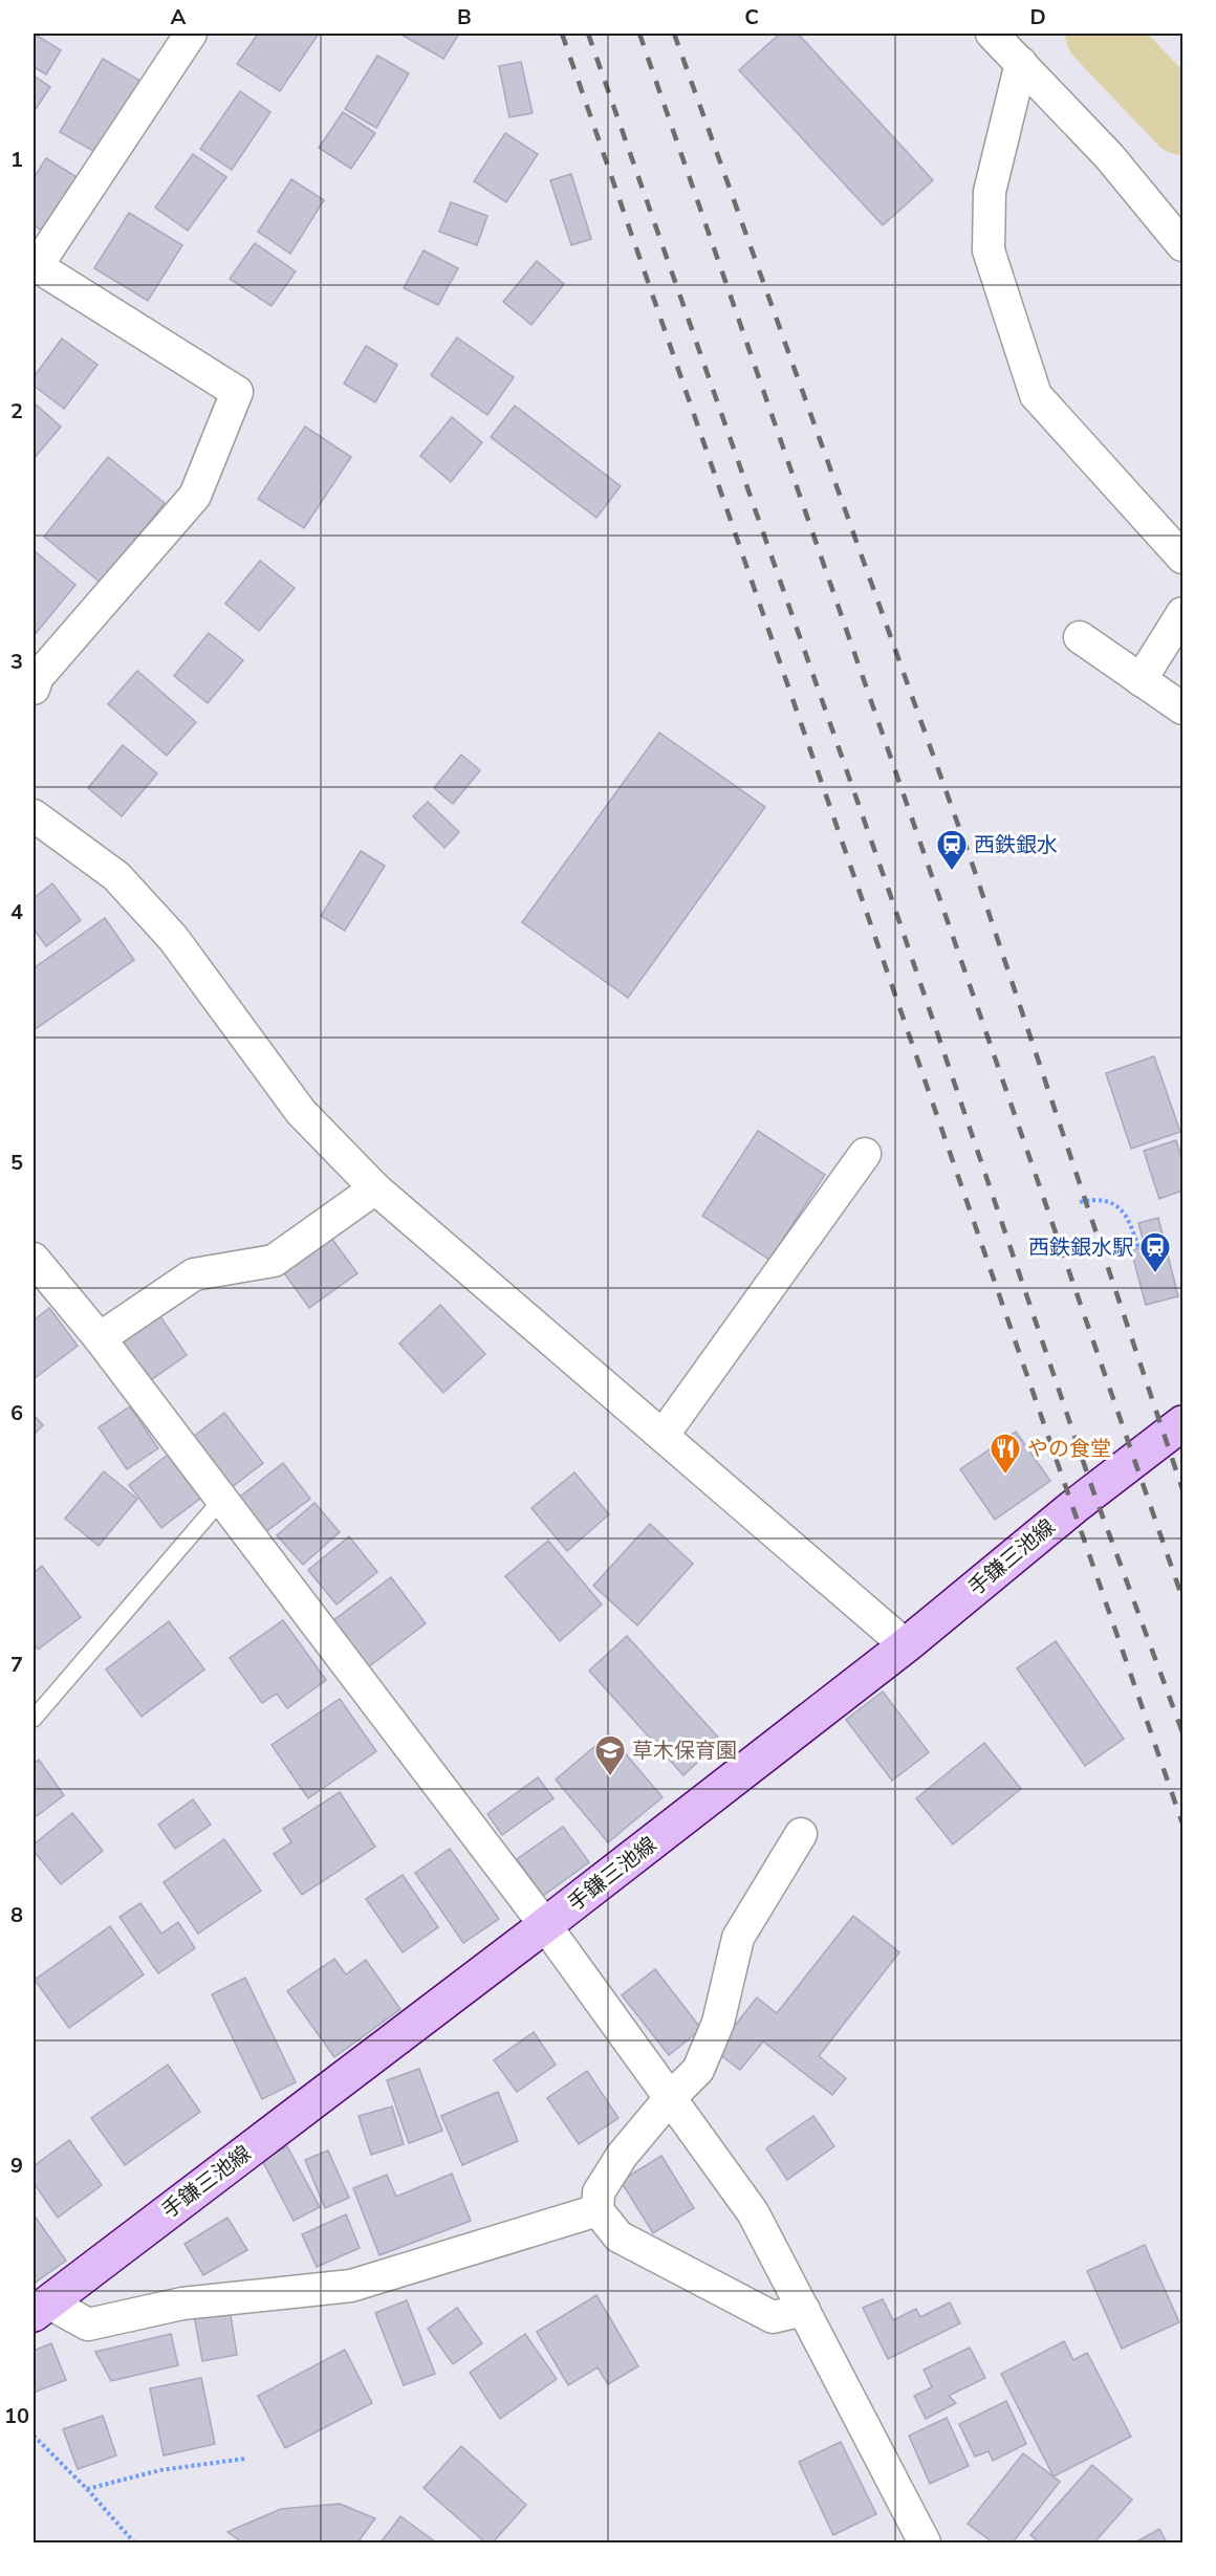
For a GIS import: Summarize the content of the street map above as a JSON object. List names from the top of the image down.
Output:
{
  "streets": {
    "main road": ["手鎌三池線"]
  },
  "places": {
    "station": ["西鉄銀水", "西鉄銀水駅"],
    "restaurant": ["やの食堂"],
    "school or university": ["草木保育園"]
  },
  "grid": {
    "columns": [
      "A",
      "B",
      "C",
      "D"
    ],
    "rows": [
      "1",
      "2",
      "3",
      "4",
      "5",
      "6",
      "7",
      "8",
      "9",
      "10"
    ]
  }
}
